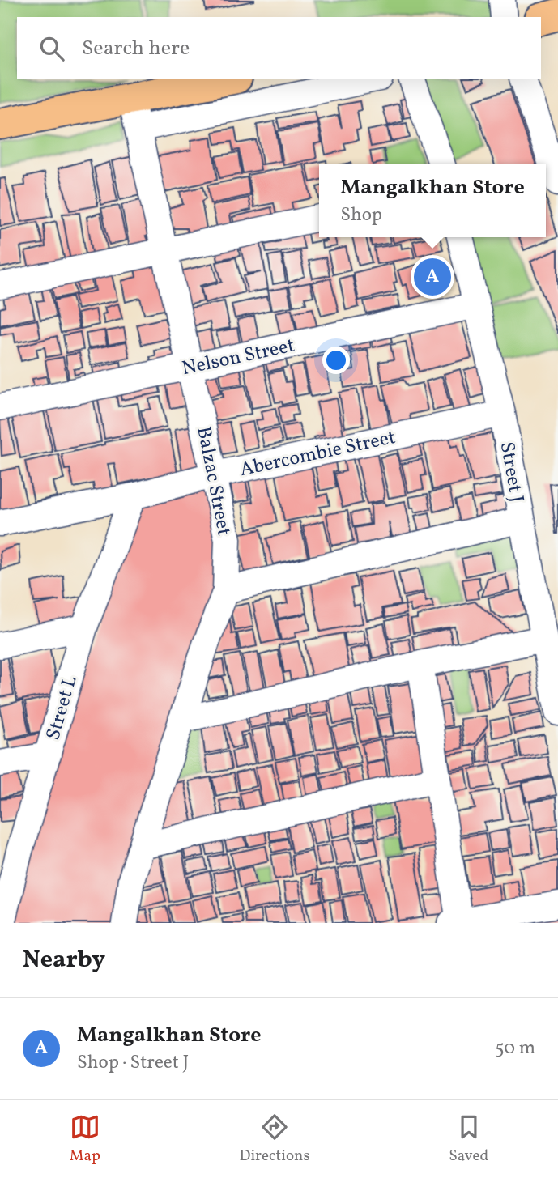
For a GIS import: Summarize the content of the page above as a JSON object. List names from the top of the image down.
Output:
{
  "streets": {
    "street": [
      "Nelson Street",
      "Abercombie Street",
      "Street J",
      "Balzac Street",
      "Street L"
    ]
  },
  "crossings": [
    ["Nelson Street", "Street J"],
    ["Nelson Street", "Balzac Street"],
    ["Abercombie Street", "Street J"],
    ["Abercombie Street", "Balzac Street"],
    ["Abercombie Street", "Street L"]
  ],
  "page": {
    "search": "Search here",
    "popup": ["Mangalkhan Store", "Shop"],
    "pins": "A",
    "heading": "Nearby",
    "list": [
      {
        "mark": "A",
        "name": "Mangalkhan Store",
        "note": "Shop · Street J",
        "value": "50 m"
      }
    ],
    "nav": ["Map", "Directions", "Saved"]
  }
}
